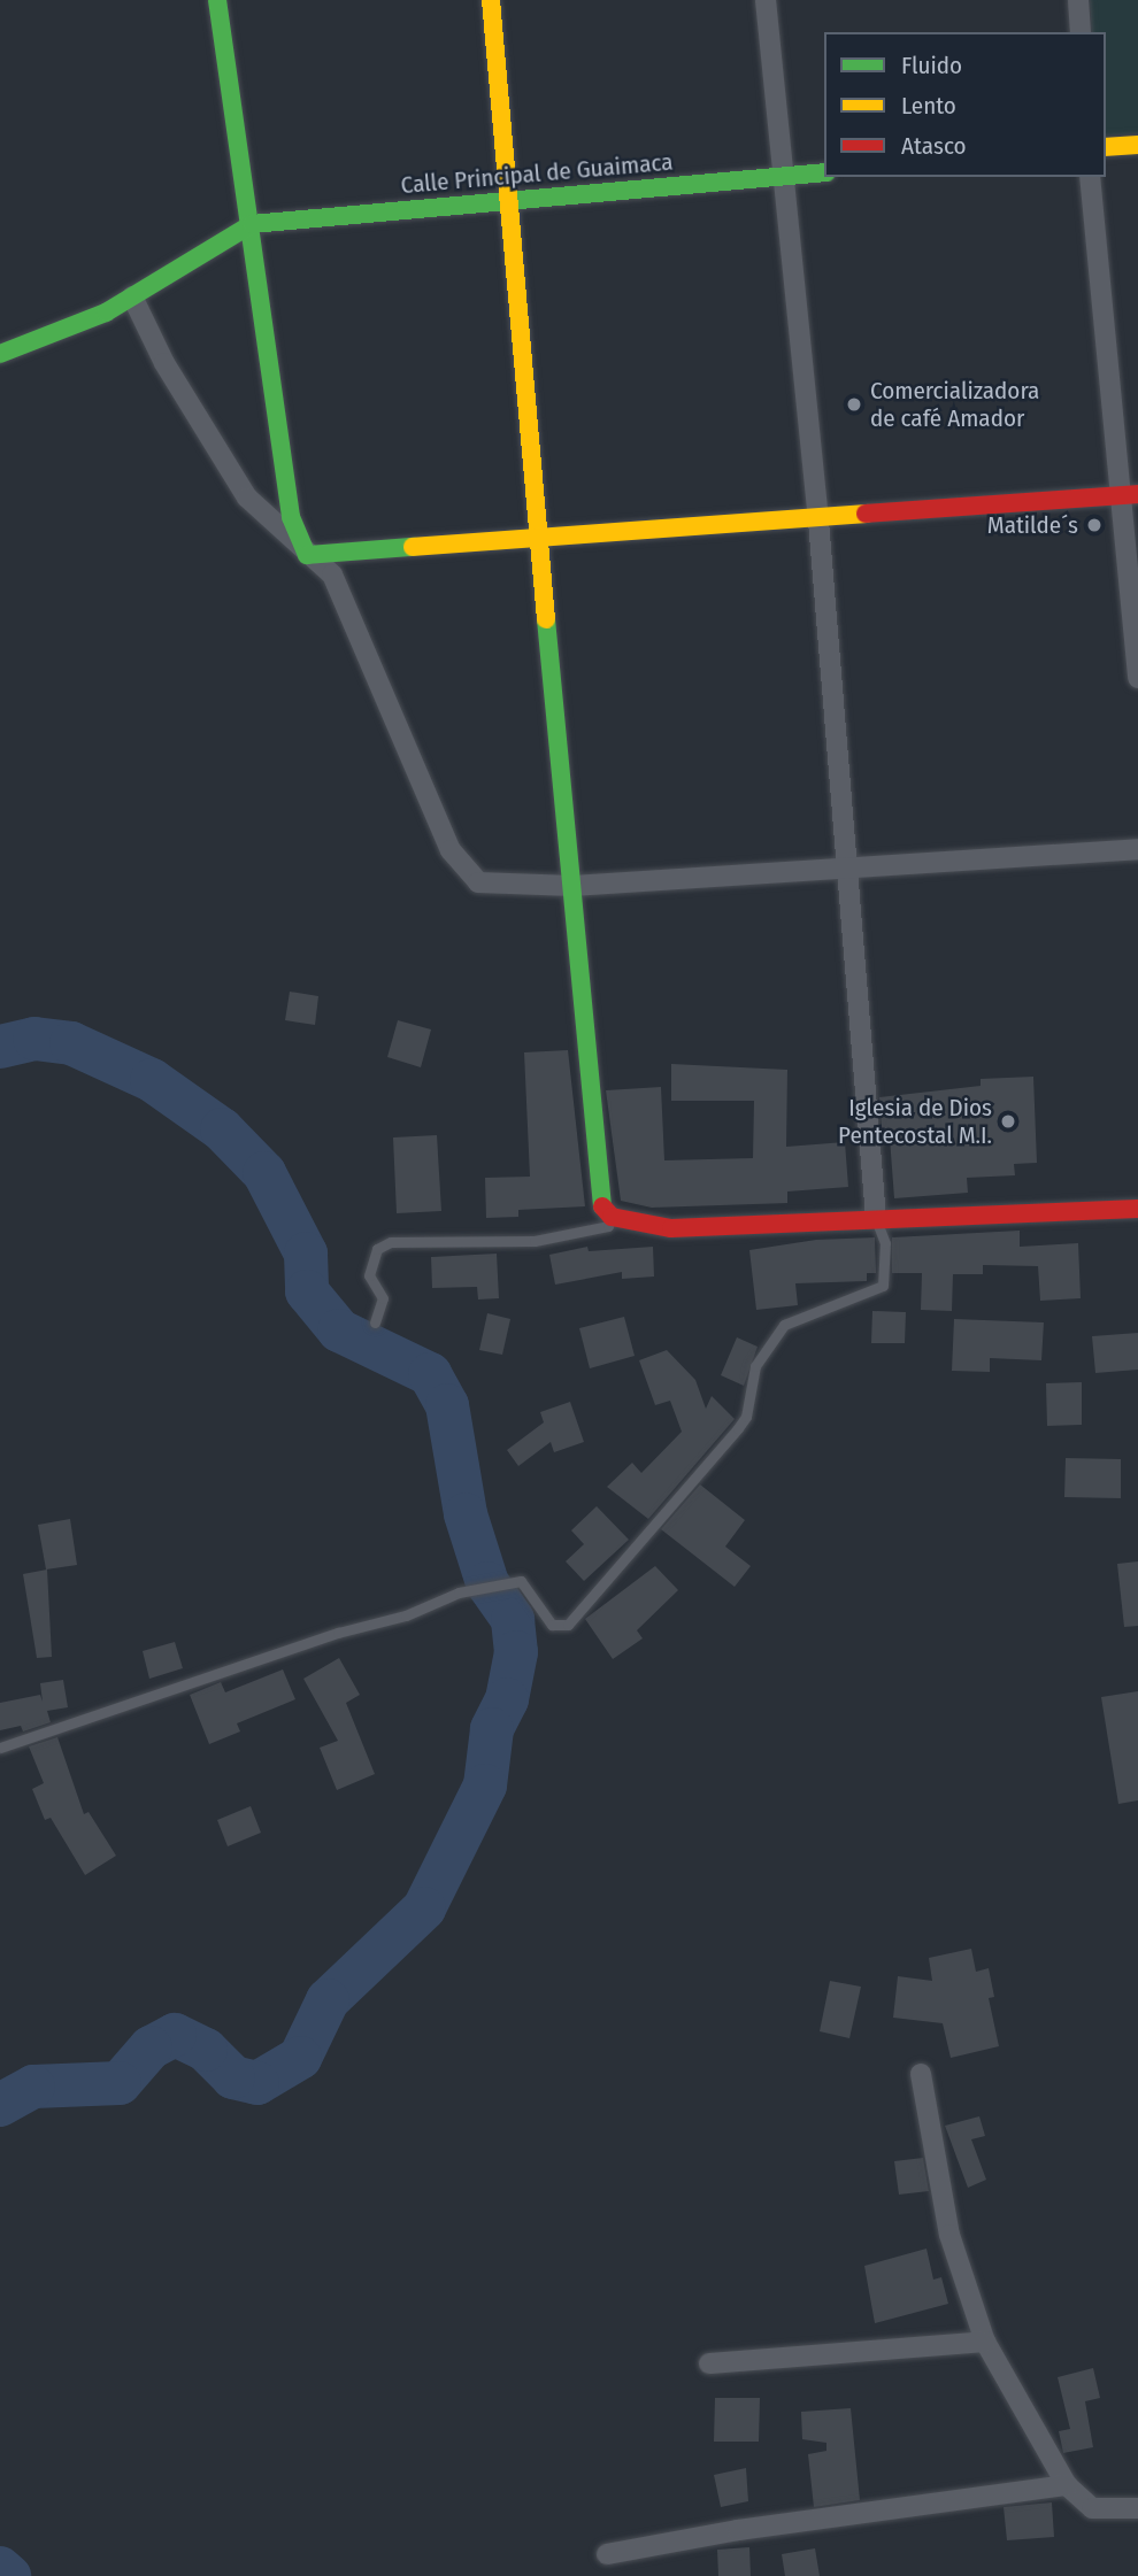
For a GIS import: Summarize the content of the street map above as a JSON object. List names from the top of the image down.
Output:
{
  "streets": {
    "street": ["Calle Principal de Guaimaca"]
  },
  "places": ["Comercializadora de café Amador", "Matilde´s", "Iglesia de Dios Pentecostal M.I."],
  "legend": ["Fluido", "Lento", "Atasco"]
}
